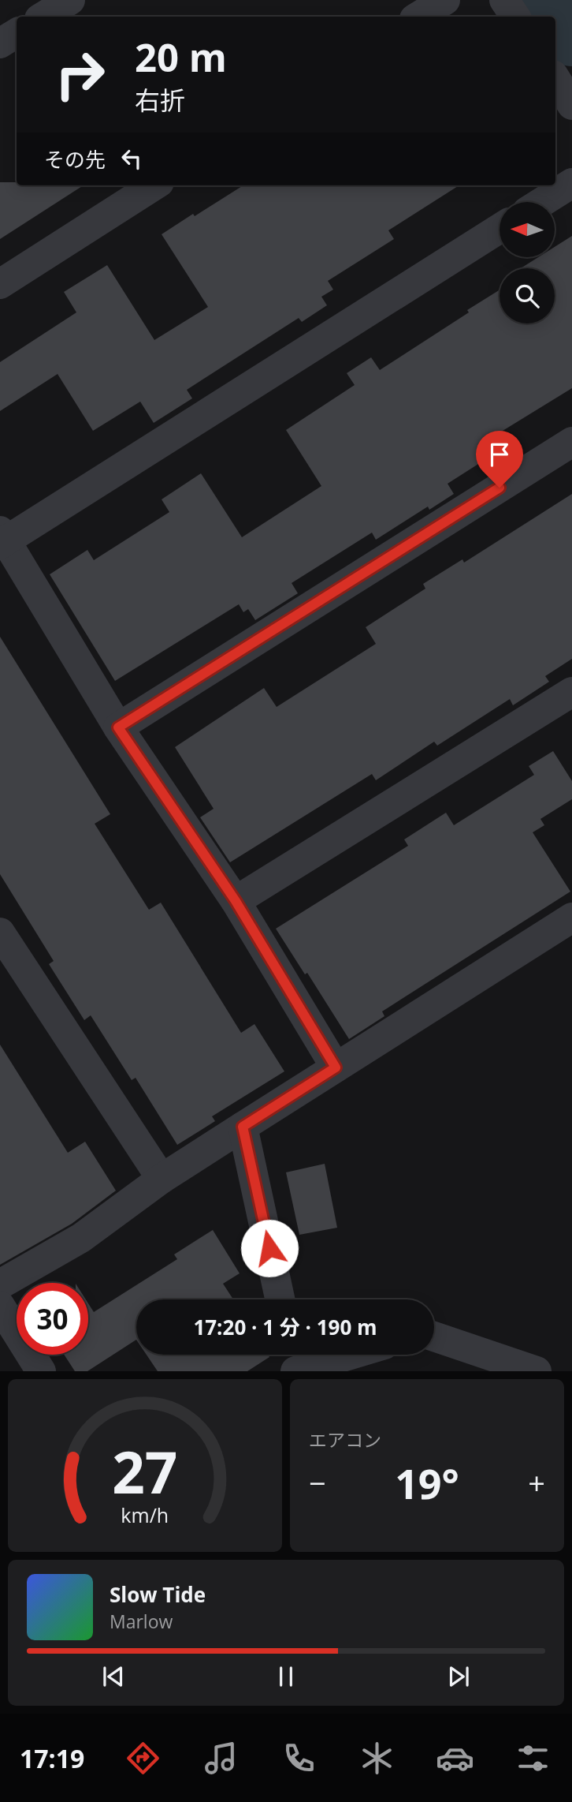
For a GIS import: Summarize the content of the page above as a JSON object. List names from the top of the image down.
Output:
{
  "north": "left",
  "page": {
    "turn": ["20 m", "右折"],
    "then": "その先",
    "limit": "30",
    "trip": "17:20 · 1 分 · 190 m",
    "tile": "エアコン",
    "heat": ["−", "19°", "+"],
    "song": ["Slow Tide", "Marlow"],
    "tabs": "17:19",
    "gauge": ["27", "km/h"]
  }
}
